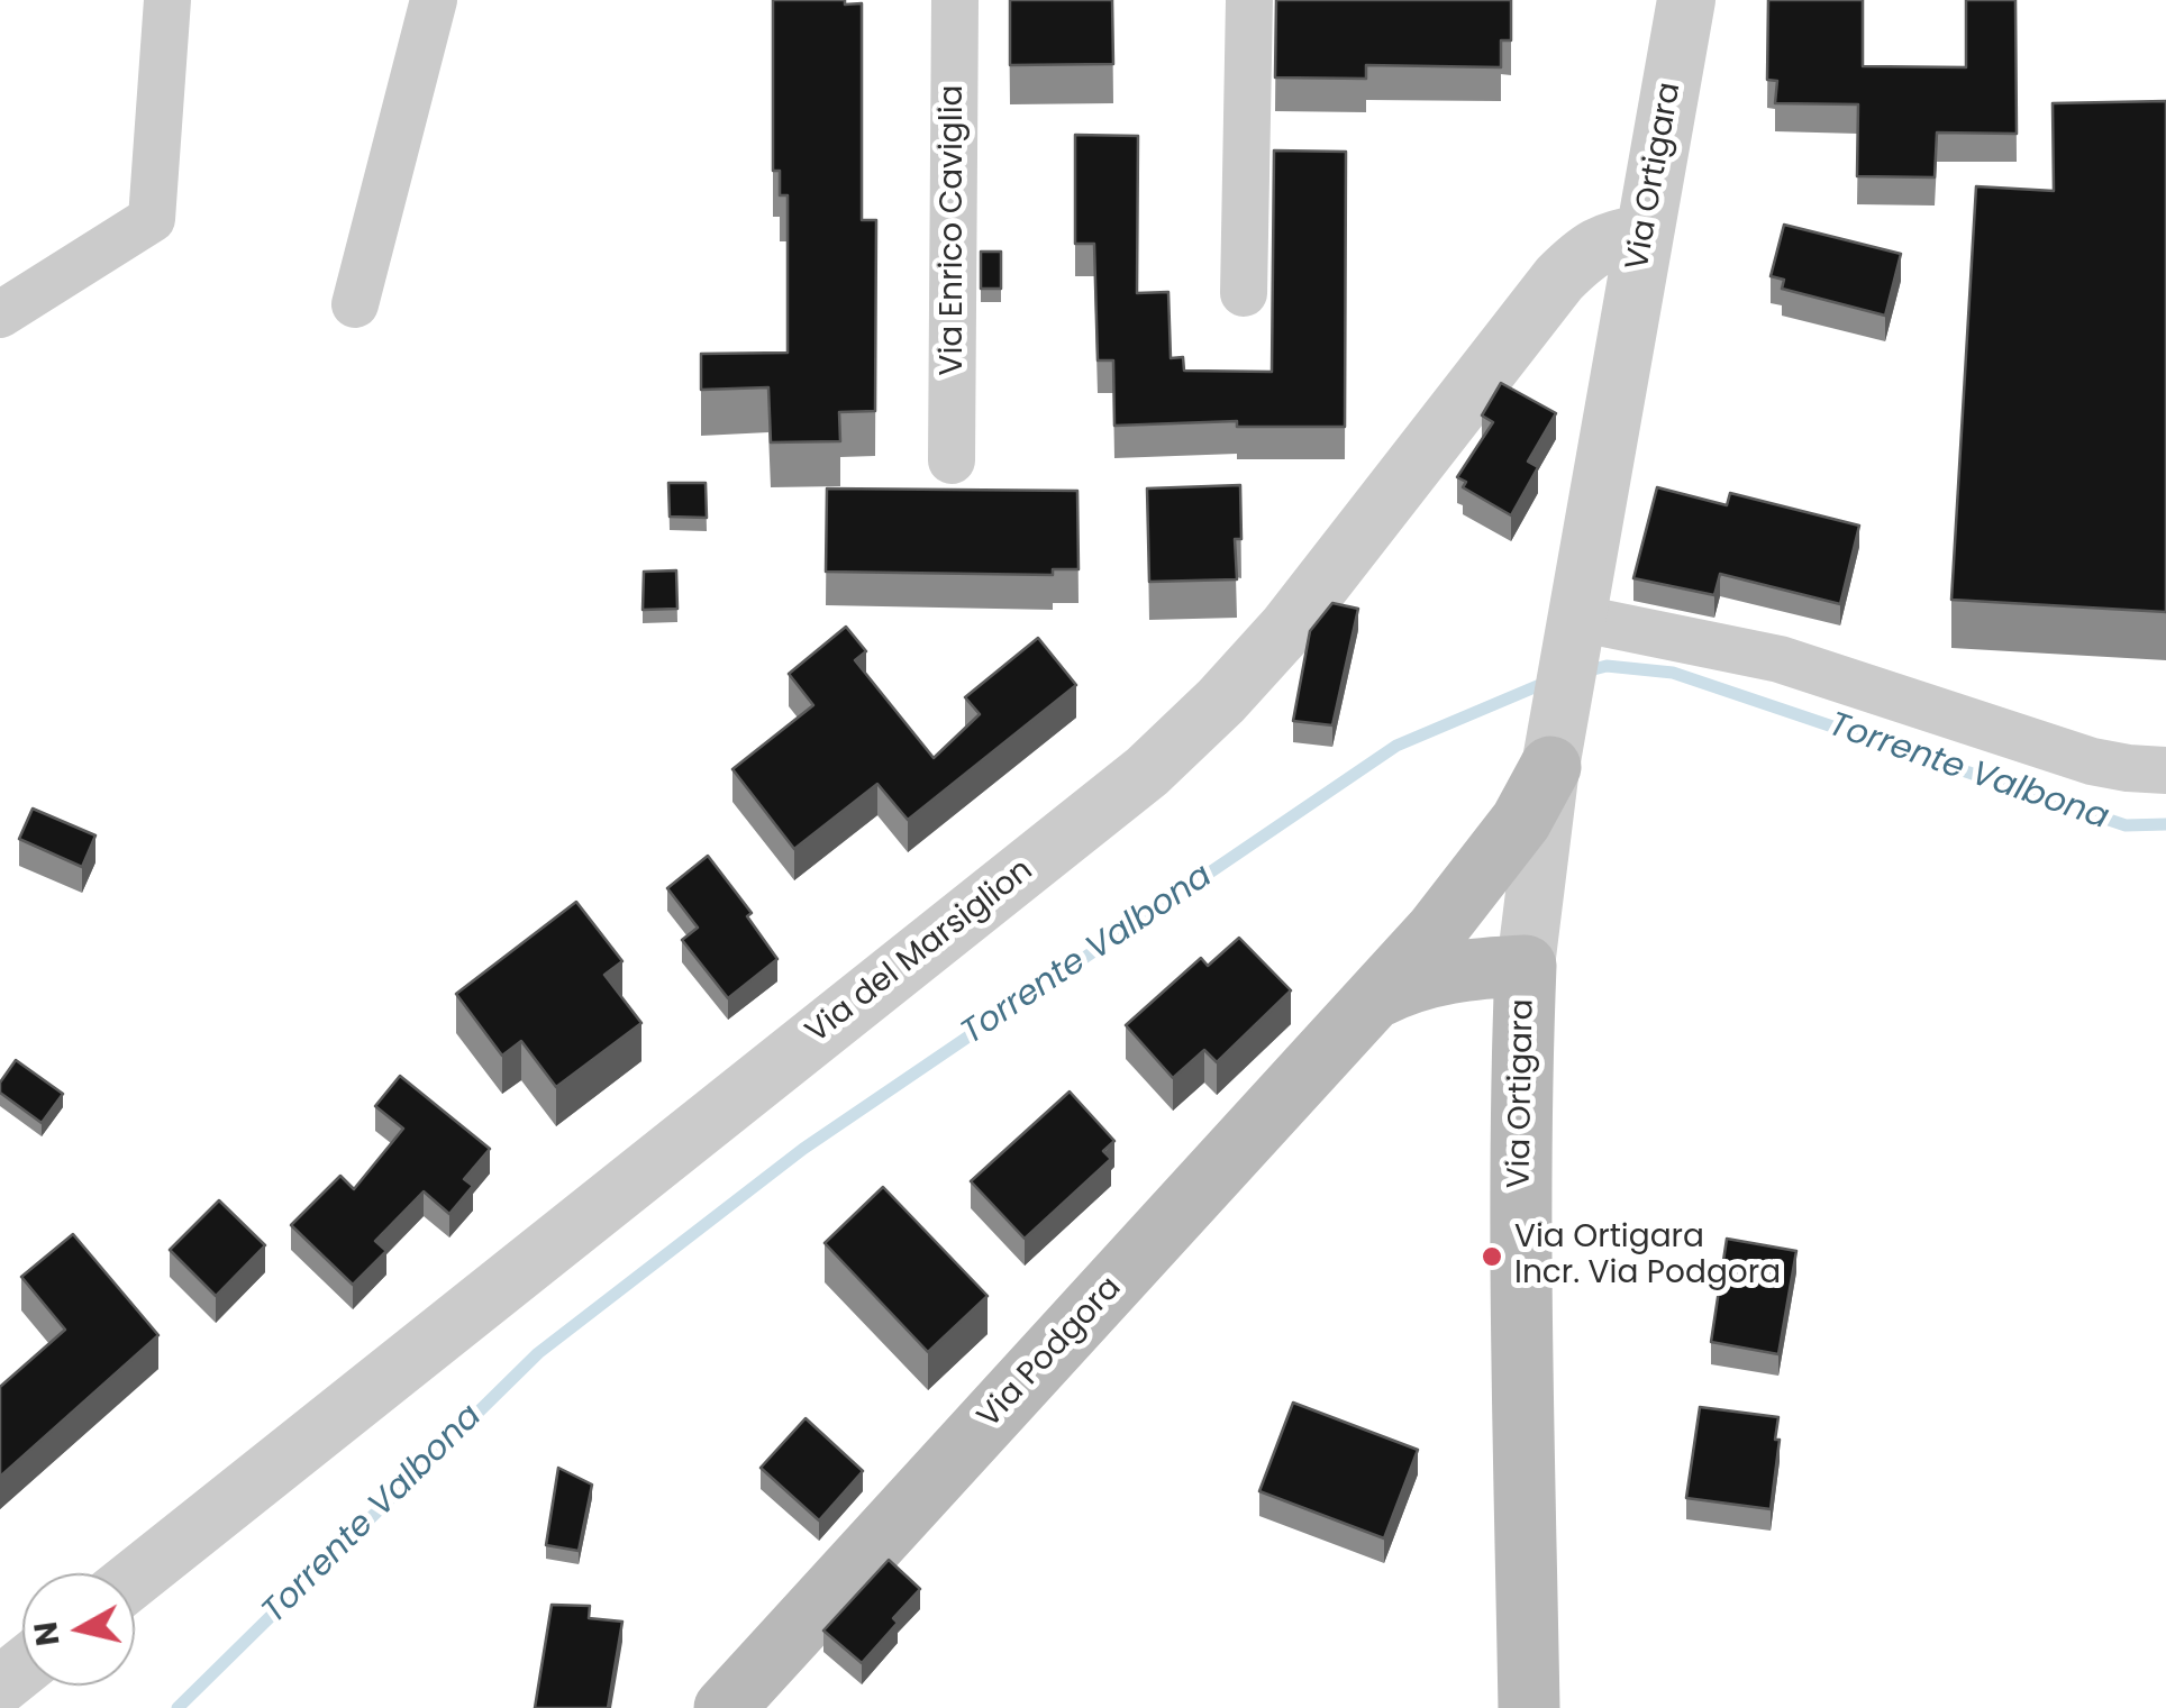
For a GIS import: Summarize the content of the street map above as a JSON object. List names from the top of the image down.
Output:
{
  "streets": {
    "main road": ["Via Ortigara", "Via Podgora"],
    "street": ["Via Enrico Caviglia", "Via del Marsiglion"]
  },
  "crossings": [
    ["Via Ortigara", "Via del Marsiglion"],
    ["Via Ortigara", "Via Podgora"]
  ],
  "water": ["Torrente Valbona"],
  "places": ["Via Ortigara Incr. Via Podgora"],
  "north": "left"
}
